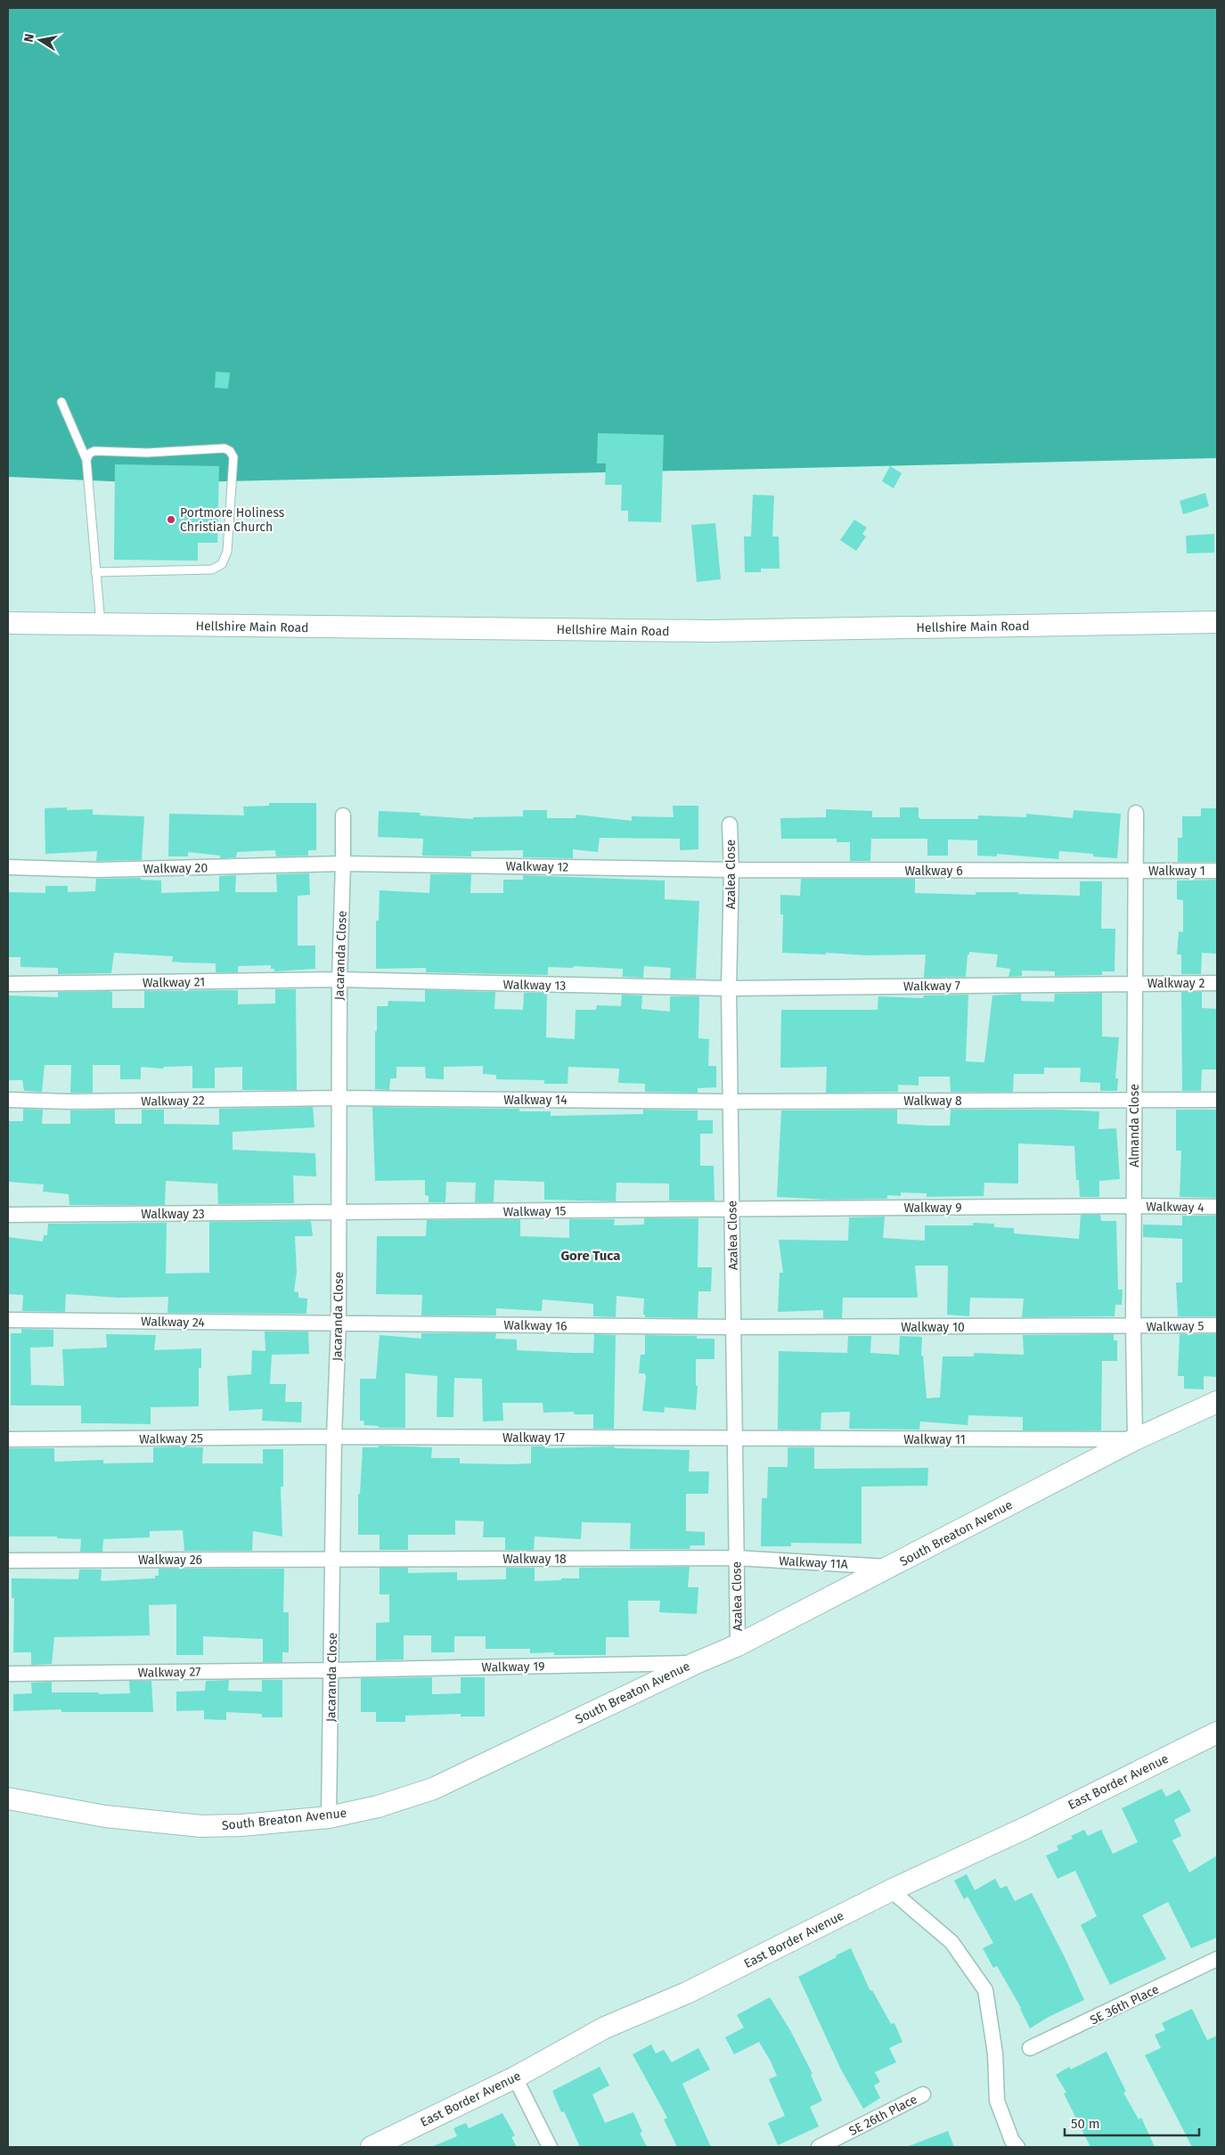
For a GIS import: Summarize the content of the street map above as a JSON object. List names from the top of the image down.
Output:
{
  "streets": {
    "street": [
      "Hellshire Main Road",
      "Walkway 12",
      "Walkway 20",
      "Walkway 6",
      "Walkway 1",
      "Azalea Close",
      "Jacaranda Close",
      "Walkway 21",
      "Walkway 2",
      "Walkway 13",
      "Walkway 7",
      "Walkway 14",
      "Walkway 22",
      "Walkway 8",
      "Almanda Close",
      "Walkway 4",
      "Walkway 9",
      "Walkway 15",
      "Walkway 23",
      "Walkway 24",
      "Walkway 16",
      "Walkway 5",
      "Walkway 10",
      "Walkway 17",
      "Walkway 25",
      "Walkway 11",
      "South Breaton Avenue",
      "Walkway 18",
      "Walkway 26",
      "Walkway 11A",
      "Walkway 19",
      "Walkway 27",
      "East Border Avenue",
      "SE 36th Place",
      "SE 26th Place"
    ]
  },
  "crossings": [
    ["Walkway 12", "Walkway 20"],
    ["Walkway 12", "Walkway 6"],
    ["Walkway 12", "Azalea Close"],
    ["Walkway 12", "Jacaranda Close"],
    ["Walkway 20", "Jacaranda Close"],
    ["Walkway 6", "Walkway 1"],
    ["Walkway 6", "Azalea Close"],
    ["Walkway 6", "Almanda Close"],
    ["Walkway 1", "Almanda Close"],
    ["Azalea Close", "Walkway 13"],
    ["Azalea Close", "Walkway 7"],
    ["Azalea Close", "Walkway 14"],
    ["Azalea Close", "Walkway 8"],
    ["Azalea Close", "Walkway 9"],
    ["Azalea Close", "Walkway 15"],
    ["Azalea Close", "Walkway 16"],
    ["Azalea Close", "Walkway 10"],
    ["Azalea Close", "Walkway 17"],
    ["Azalea Close", "Walkway 11"],
    ["Azalea Close", "South Breaton Avenue"],
    ["Azalea Close", "Walkway 18"],
    ["Azalea Close", "Walkway 11A"],
    ["Jacaranda Close", "Walkway 21"],
    ["Jacaranda Close", "Walkway 13"],
    ["Jacaranda Close", "Walkway 14"],
    ["Jacaranda Close", "Walkway 22"],
    ["Jacaranda Close", "Walkway 15"],
    ["Jacaranda Close", "Walkway 23"],
    ["Jacaranda Close", "Walkway 24"],
    ["Jacaranda Close", "Walkway 16"],
    ["Jacaranda Close", "Walkway 17"],
    ["Jacaranda Close", "Walkway 25"],
    ["Jacaranda Close", "South Breaton Avenue"],
    ["Jacaranda Close", "Walkway 18"],
    ["Jacaranda Close", "Walkway 26"],
    ["Jacaranda Close", "Walkway 19"],
    ["Jacaranda Close", "Walkway 27"],
    ["Walkway 21", "Walkway 13"],
    ["Walkway 2", "Walkway 7"],
    ["Walkway 2", "Almanda Close"],
    ["Walkway 13", "Walkway 7"],
    ["Walkway 7", "Almanda Close"],
    ["Walkway 14", "Walkway 22"],
    ["Walkway 14", "Walkway 8"],
    ["Walkway 8", "Almanda Close"],
    ["Almanda Close", "Walkway 4"],
    ["Almanda Close", "Walkway 9"],
    ["Almanda Close", "Walkway 5"],
    ["Almanda Close", "Walkway 10"],
    ["Almanda Close", "Walkway 11"],
    ["Almanda Close", "South Breaton Avenue"],
    ["Walkway 4", "Walkway 9"],
    ["Walkway 9", "Walkway 15"],
    ["Walkway 15", "Walkway 23"],
    ["Walkway 24", "Walkway 16"],
    ["Walkway 16", "Walkway 10"],
    ["Walkway 5", "Walkway 10"],
    ["Walkway 17", "Walkway 25"],
    ["Walkway 17", "Walkway 11"],
    ["Walkway 11", "South Breaton Avenue"],
    ["South Breaton Avenue", "Walkway 11A"],
    ["South Breaton Avenue", "Walkway 19"],
    ["Walkway 18", "Walkway 26"],
    ["Walkway 18", "Walkway 11A"],
    ["Walkway 19", "Walkway 27"]
  ],
  "districts": ["Gore Tuca"],
  "places": ["Portmore Holiness Christian Church"],
  "scale_bar": "50 m",
  "north": "left"
}
